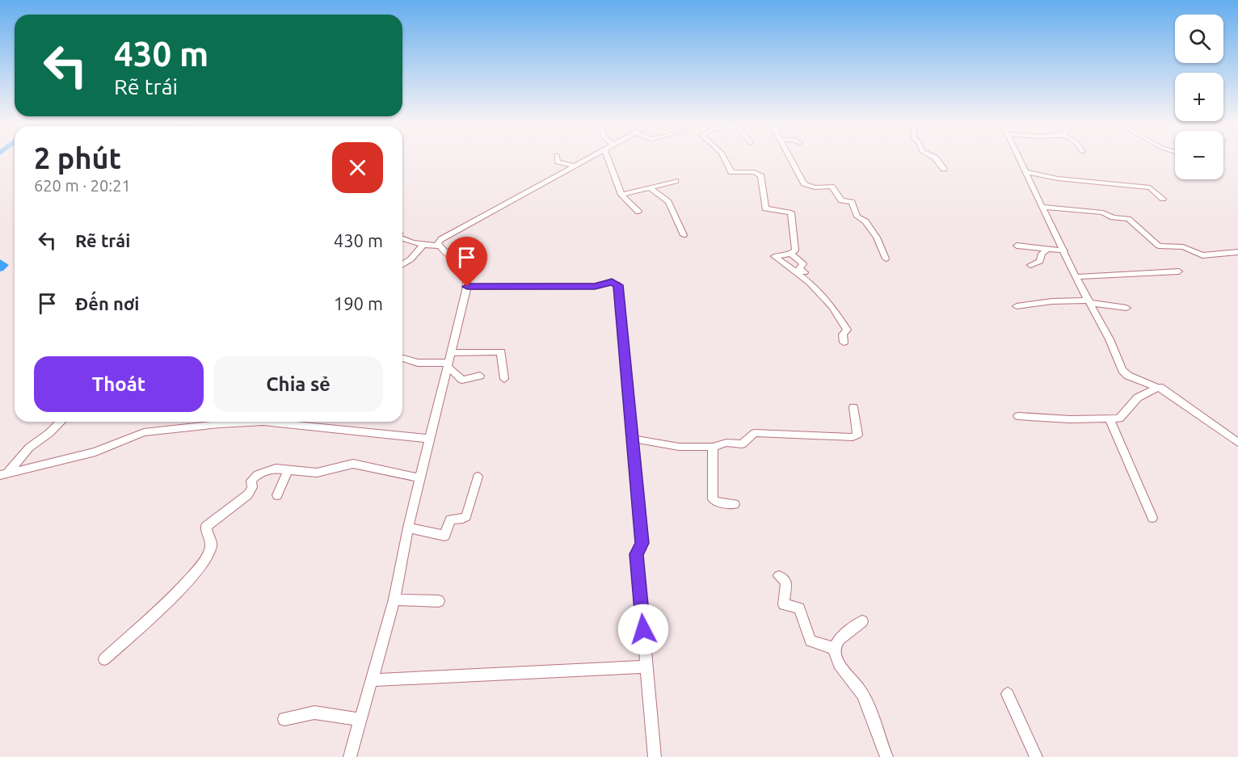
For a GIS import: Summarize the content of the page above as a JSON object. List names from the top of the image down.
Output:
{
  "page": {
    "map_buttons": ["+", "−"],
    "turn": ["430 m", "Rẽ trái"],
    "heading": ["2 phút", "620 m · 20:21"],
    "list": [
      {
        "name": "Rẽ trái",
        "value": "430 m"
      },
      {
        "name": "Đến nơi",
        "value": "190 m"
      }
    ],
    "buttons": ["Thoát", "Chia sẻ"]
  }
}
